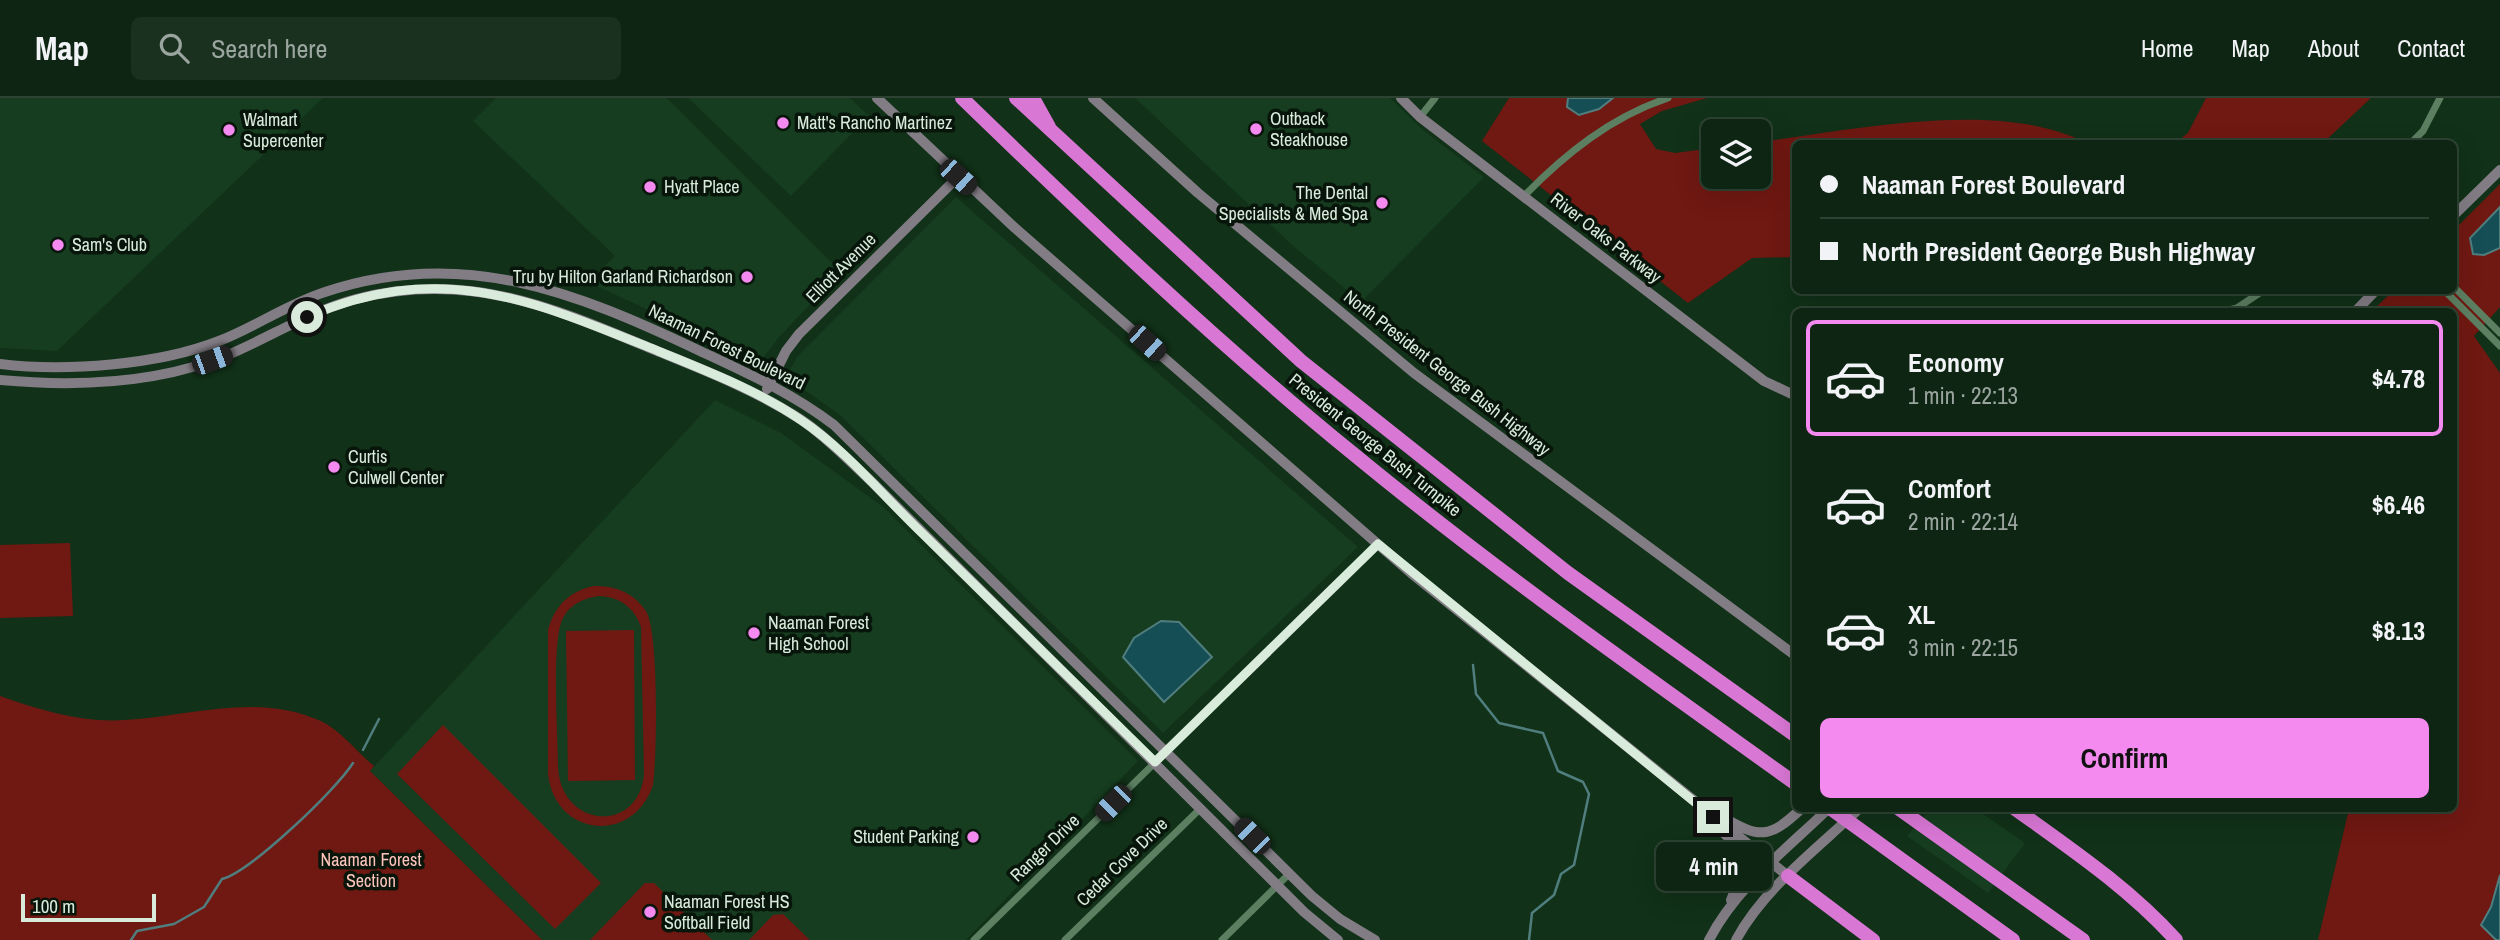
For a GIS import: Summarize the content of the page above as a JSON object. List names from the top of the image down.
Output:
{
  "streets": {
    "highway": ["President George Bush Turnpike"],
    "main road": [
      "River Oaks Parkway",
      "Elliott Avenue",
      "Naaman Forest Boulevard",
      "North President George Bush Highway"
    ],
    "street": ["Ranger Drive", "Cedar Cove Drive"]
  },
  "crossings": [
    ["Elliott Avenue", "Naaman Forest Boulevard"],
    ["Naaman Forest Boulevard", "Ranger Drive"],
    ["Naaman Forest Boulevard", "Cedar Cove Drive"]
  ],
  "parks": ["Naaman Forest Section"],
  "places": [
    "Matt's Rancho Martinez",
    "Outback Steakhouse",
    "Walmart Supercenter",
    "Hyatt Place",
    "The Dental Specialists & Med Spa",
    "Sam's Club",
    "Tru by Hilton Garland Richardson",
    "Curtis Culwell Center",
    "Naaman Forest High School",
    "Student Parking",
    "Naaman Forest HS Softball Field"
  ],
  "scale_bar": "100 m",
  "page": {
    "header": "Map",
    "search": "Search here",
    "nav": [
      "Home",
      "Map",
      "About",
      "Contact"
    ],
    "banner": ["Naaman Forest Boulevard", "North President George Bush Highway"],
    "list": [
      {
        "name": "Economy",
        "note": "1 min · 22:13",
        "value": "$4.78"
      },
      {
        "name": "Comfort",
        "note": "2 min · 22:14",
        "value": "$6.46"
      },
      {
        "name": "XL",
        "note": "3 min · 22:15",
        "value": "$8.13"
      }
    ],
    "buttons": "Confirm",
    "bubble": "4 min",
    "scale": "100 m"
  }
}
